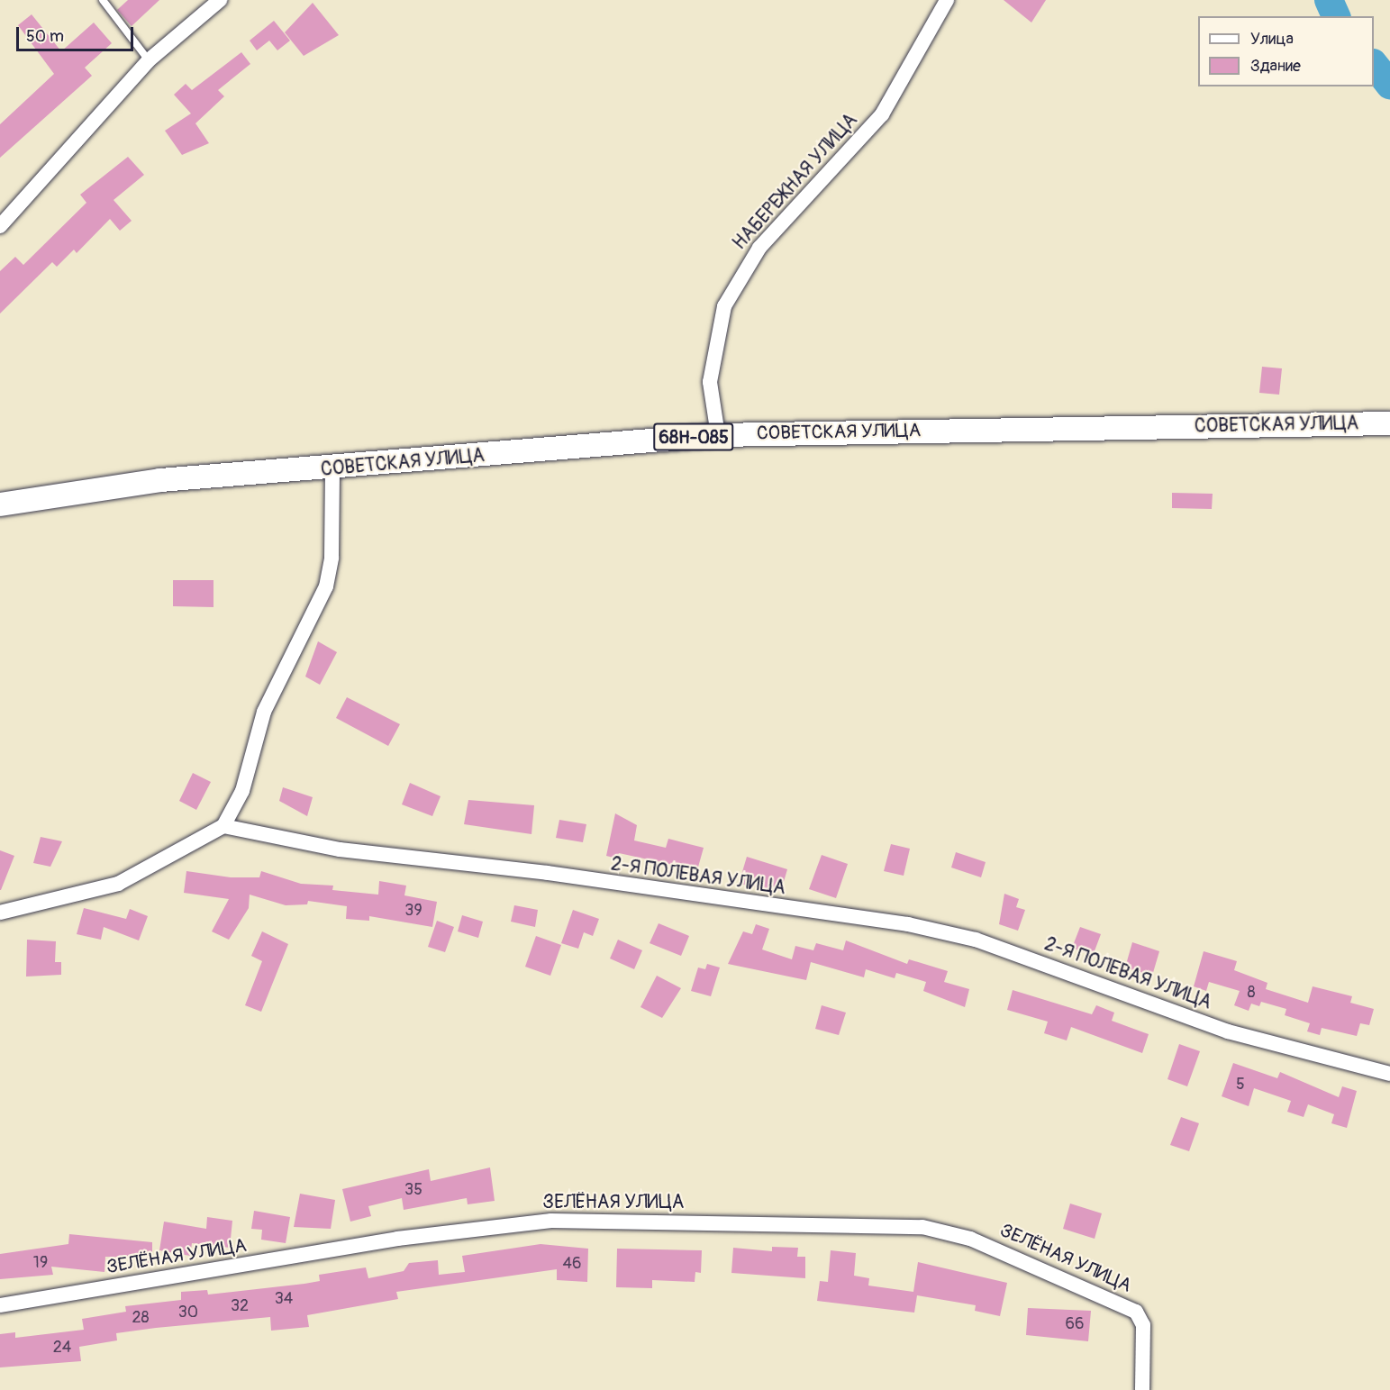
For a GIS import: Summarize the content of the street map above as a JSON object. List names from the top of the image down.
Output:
{
  "streets": {
    "main road": ["СОВЕТСКАЯ УЛИЦА", "68Н-085"],
    "street": ["НАБЕРЕЖНАЯ УЛИЦА", "2-Я ПОЛЕВАЯ УЛИЦА", "ЗЕЛЁНАЯ УЛИЦА"]
  },
  "crossings": [
    ["НАБЕРЕЖНАЯ УЛИЦА", "СОВЕТСКАЯ УЛИЦА"]
  ],
  "house_numbers": [
    "39",
    "8",
    "5",
    "35",
    "19",
    "46",
    "34",
    "32",
    "30",
    "28",
    "66",
    "24"
  ],
  "legend": ["Улица", "Здание"],
  "scale_bar": "50 m"
}
